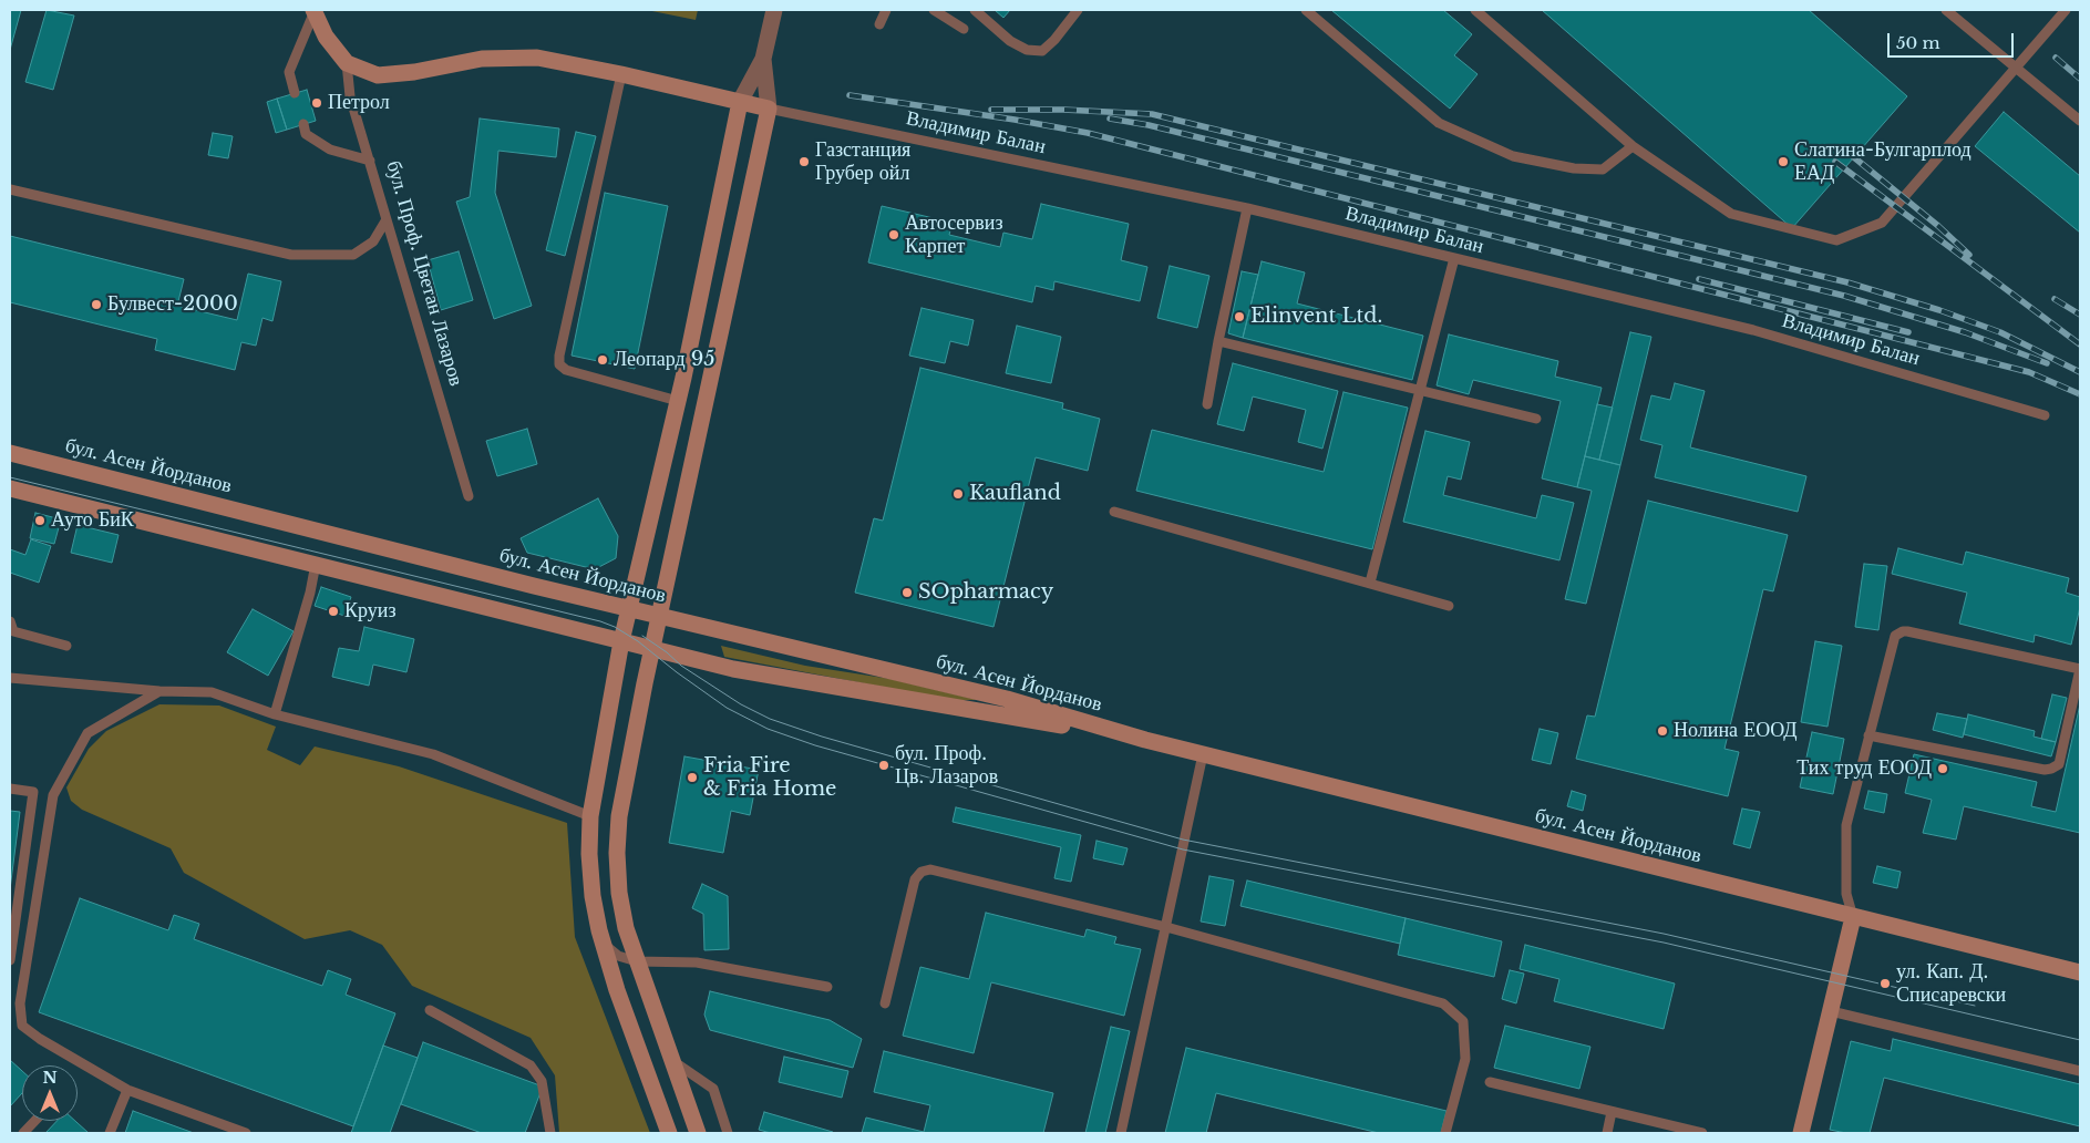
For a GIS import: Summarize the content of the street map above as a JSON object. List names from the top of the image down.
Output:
{
  "streets": {
    "main road": ["бул. Асен Йорданов"],
    "lane": ["Владимир Балан", "бул. Проф. Цветан Лазаров"]
  },
  "places": [
    "Петрол",
    "Газстанция Грубер ойл",
    "Слатина-Булгарплод ЕАД",
    "Автосервиз Карпет",
    "Булвест-2000",
    "Elinvent Ltd.",
    "Леопард 95",
    "Kaufland",
    "Ауто БиК",
    "SOpharmacy",
    "Круиз",
    "Нолина ЕООД",
    "бул. Проф. Цв. Лазаров",
    "Тих труд ЕООД",
    "Fria Fire & Fria Home",
    "ул. Кап. Д. Списаревски"
  ],
  "scale_bar": "50 m",
  "north": "top"
}
